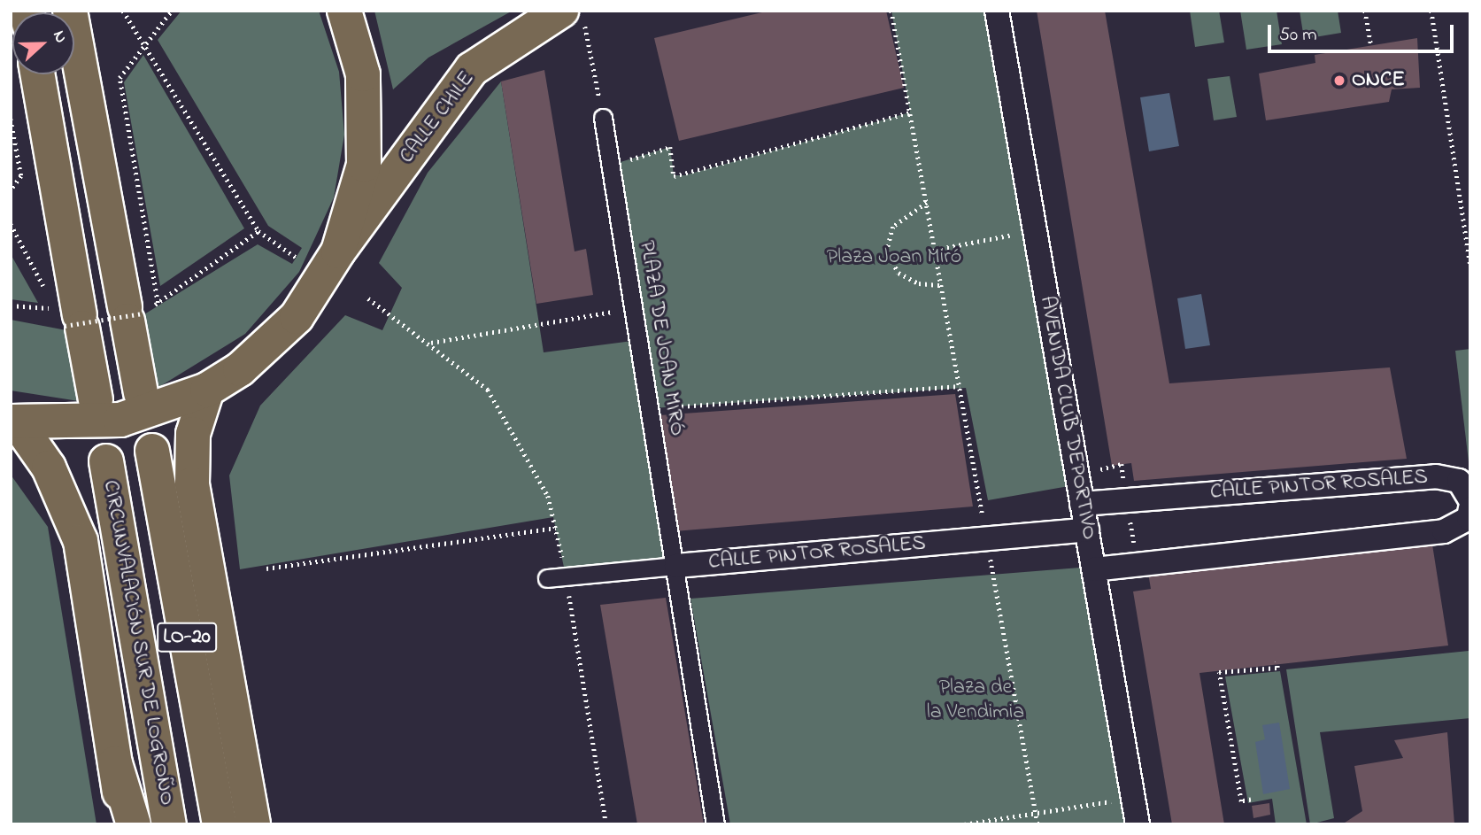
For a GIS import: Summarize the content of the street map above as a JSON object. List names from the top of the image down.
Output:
{
  "streets": {
    "main road": ["CALLE CHILE", "LO-20", "CIRCUNVALACIÓN SUR DE LOGROÑO"],
    "street": ["PLAZA DE JOAN MIRÓ", "AVENIDA CLUB DEPORTIVO", "CALLE PINTOR ROSALES"]
  },
  "crossings": [
    ["PLAZA DE JOAN MIRÓ", "CALLE PINTOR ROSALES"],
    ["AVENIDA CLUB DEPORTIVO", "CALLE PINTOR ROSALES"]
  ],
  "parks": ["Plaza Joan Miró", "Plaza de la Vendimia"],
  "places": ["ONCE"],
  "scale_bar": "50 m",
  "north": "right"
}
